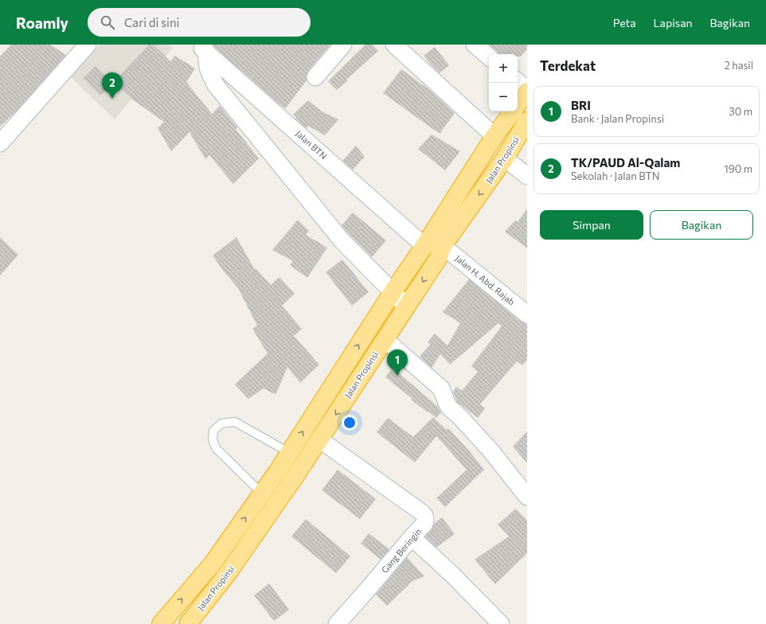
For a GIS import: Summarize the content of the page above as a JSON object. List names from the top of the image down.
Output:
{
  "streets": {
    "highway": ["Jalan Propinsi"],
    "street": ["Jalan BTN", "Jalan H. Abd. Rajab", "Gang Beringin"]
  },
  "crossings": [
    ["Jalan Propinsi", "Jalan H. Abd. Rajab"],
    ["Jalan Propinsi", "Gang Beringin"]
  ],
  "page": {
    "header": "Roamly",
    "search": "Cari di sini",
    "nav": ["Peta", "Lapisan", "Bagikan"],
    "heading": ["Terdekat", "2 hasil"],
    "map_buttons": ["+", "−"],
    "pins": ["2", "1"],
    "list": [
      {
        "mark": "1",
        "name": "BRI",
        "note": "Bank · Jalan Propinsi",
        "value": "30 m"
      },
      {
        "mark": "2",
        "name": "TK/PAUD Al-Qalam",
        "note": "Sekolah · Jalan BTN",
        "value": "190 m"
      }
    ],
    "buttons": ["Simpan", "Bagikan"]
  }
}
